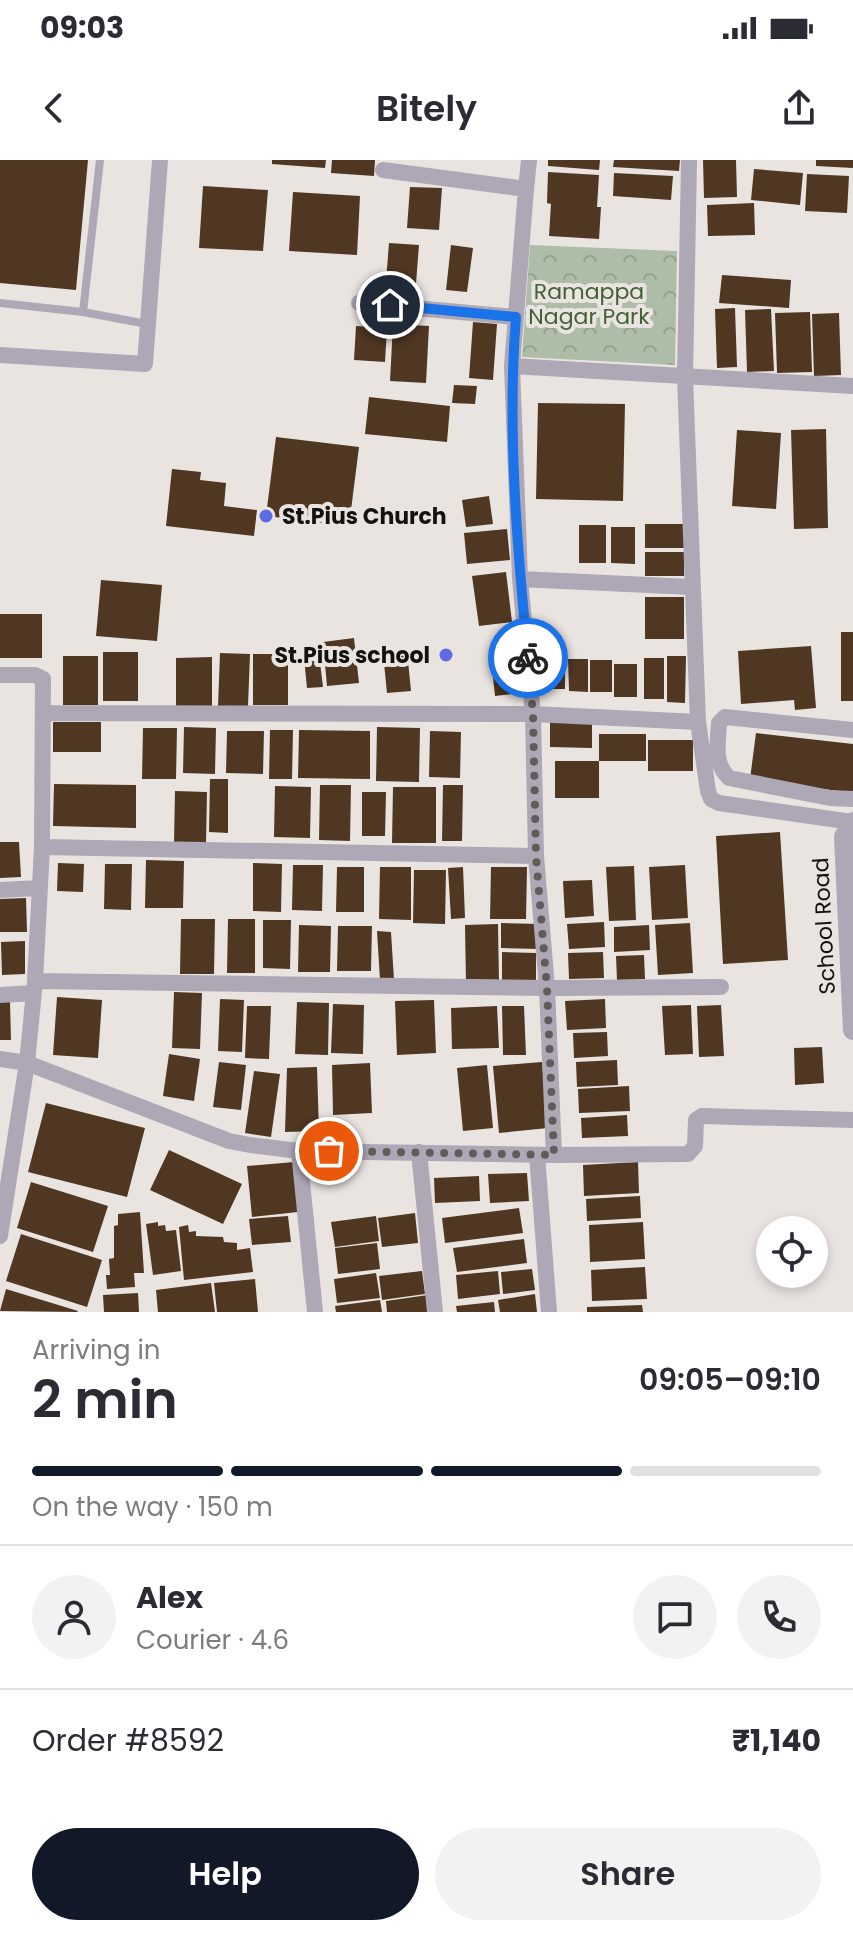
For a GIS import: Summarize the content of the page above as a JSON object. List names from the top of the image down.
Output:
{
  "streets": {
    "street": ["School Road"]
  },
  "parks": ["Ramappa Nagar Park"],
  "places": ["St.Pius Church", "St.Pius school"],
  "page": {
    "status": "09:03",
    "header": "Bitely",
    "heading": ["2 min", "Arriving in", "09:05–09:10"],
    "panel": [
      "Alex",
      "Courier · 4.6",
      "Order #8592",
      "₹1,140"
    ],
    "bar": "On the way · 150 m",
    "buttons": ["Help", "Share"]
  }
}
